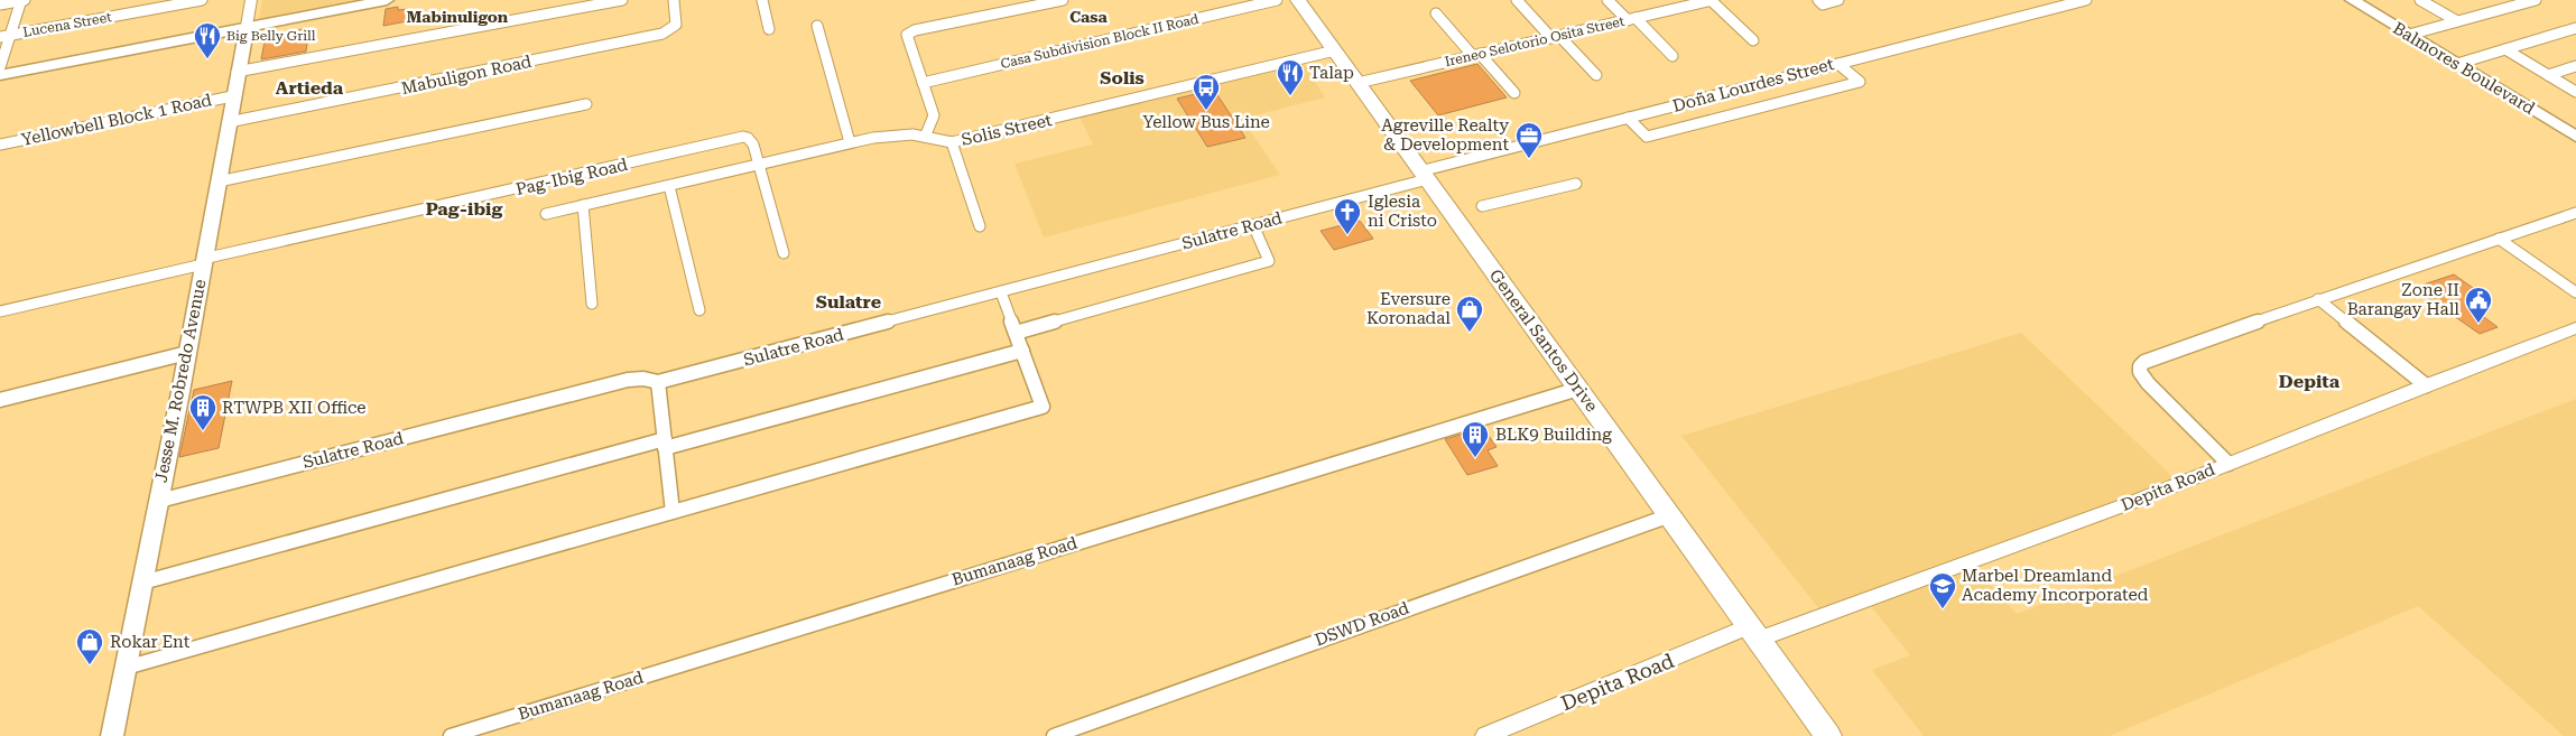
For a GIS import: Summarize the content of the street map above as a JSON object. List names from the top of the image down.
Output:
{
  "streets": {
    "highway": ["General Santos Drive"],
    "main road": ["Balmores Boulevard", "Jesse M. Robredo Avenue"],
    "street": [
      "Lucena Street",
      "Casa Subdivision Block II Road",
      "Ireneo Selotorio Osita Street",
      "Mabuligon Road",
      "Doña Lourdes Street",
      "Yellowbell Block 1 Road",
      "Solis Street",
      "Pag-Ibig Road",
      "Sulatre Road",
      "Depita Road",
      "Bumanaag Road",
      "DSWD Road"
    ]
  },
  "crossings": [
    ["Ireneo Selotorio Osita Street", "General Santos Drive"],
    ["Mabuligon Road", "Jesse M. Robredo Avenue"],
    ["Doña Lourdes Street", "Sulatre Road"],
    ["Doña Lourdes Street", "General Santos Drive"],
    ["Yellowbell Block 1 Road", "Jesse M. Robredo Avenue"],
    ["Solis Street", "Pag-Ibig Road"],
    ["Solis Street", "General Santos Drive"],
    ["Pag-Ibig Road", "Jesse M. Robredo Avenue"],
    ["Sulatre Road", "General Santos Drive"],
    ["Sulatre Road", "Jesse M. Robredo Avenue"],
    ["General Santos Drive", "Depita Road"],
    ["General Santos Drive", "Bumanaag Road"],
    ["General Santos Drive", "DSWD Road"]
  ],
  "districts": [
    "Mabinuligon",
    "Casa",
    "Solis",
    "Artieda",
    "Pag-ibig",
    "Sulatre",
    "Depita"
  ],
  "places": {
    "restaurant": ["Big Belly Grill", "Talap"],
    "bus stop": ["Yellow Bus Line"],
    "office": ["Agreville Realty & Development"],
    "church": ["Iglesia ni Cristo"],
    "public building": ["Zone II Barangay Hall"],
    "shop": ["Eversure Koronadal", "Rokar Ent"],
    "building": ["RTWPB XII Office", "BLK9 Building"],
    "school or university": ["Marbel Dreamland Academy Incorporated"]
  }
}
